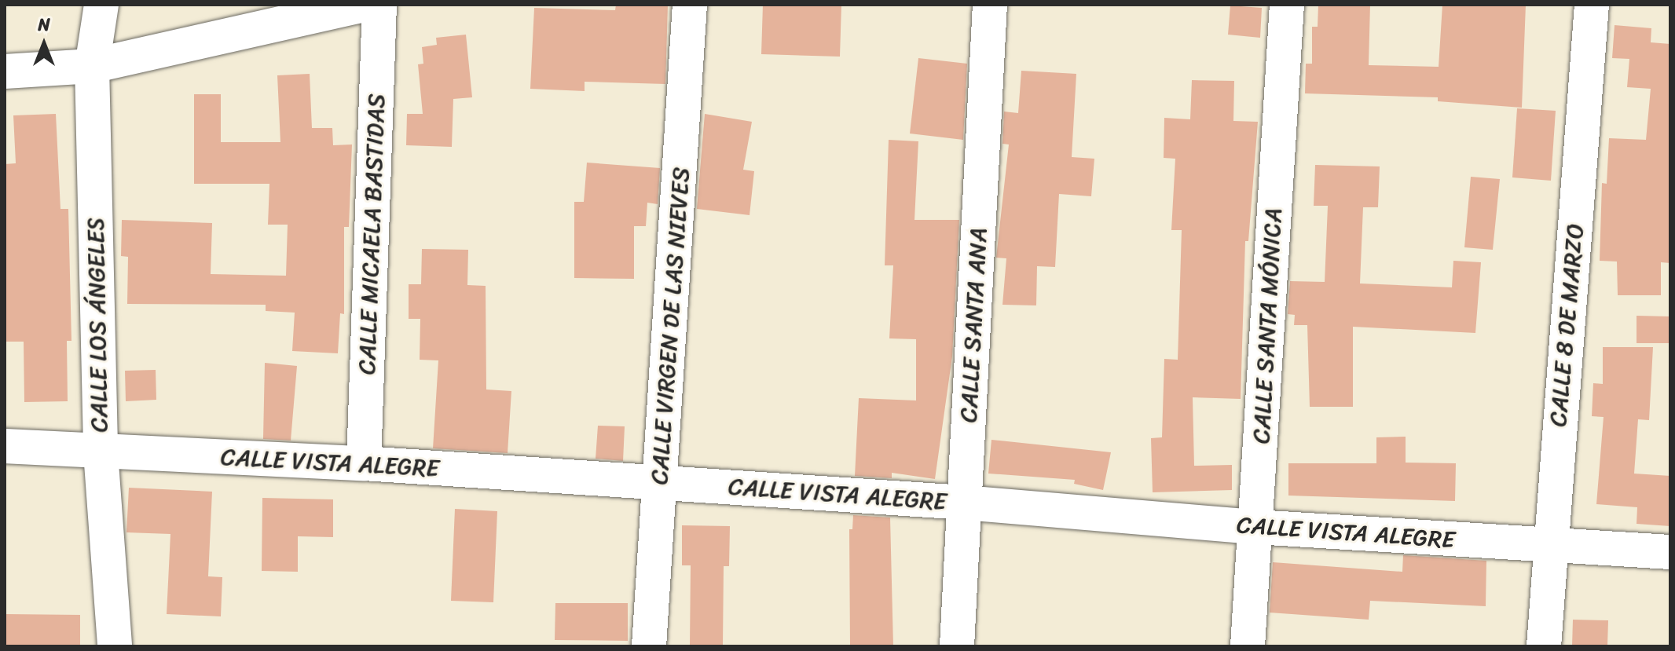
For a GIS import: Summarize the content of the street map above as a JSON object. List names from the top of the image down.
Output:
{
  "streets": {
    "street": [
      "CALLE MICAELA BASTIDAS",
      "CALLE LOS ÁNGELES",
      "CALLE SANTA ANA",
      "CALLE 8 DE MARZO",
      "CALLE VIRGEN DE LAS NIEVES",
      "CALLE SANTA MÓNICA",
      "CALLE VISTA ALEGRE"
    ]
  },
  "crossings": [
    ["CALLE MICAELA BASTIDAS", "CALLE VISTA ALEGRE"],
    ["CALLE LOS ÁNGELES", "CALLE VISTA ALEGRE"],
    ["CALLE SANTA ANA", "CALLE VISTA ALEGRE"],
    ["CALLE 8 DE MARZO", "CALLE VISTA ALEGRE"],
    ["CALLE VIRGEN DE LAS NIEVES", "CALLE VISTA ALEGRE"],
    ["CALLE SANTA MÓNICA", "CALLE VISTA ALEGRE"]
  ],
  "north": "top"
}
